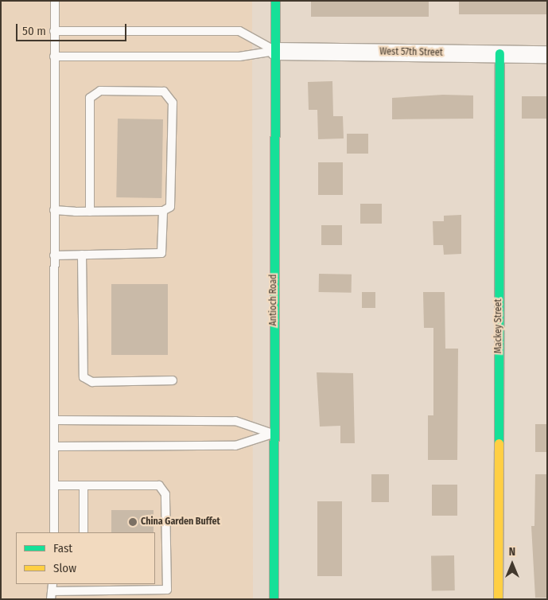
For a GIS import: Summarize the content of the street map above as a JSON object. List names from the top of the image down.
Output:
{
  "streets": {
    "main road": ["Antioch Road", "Mackey Street"],
    "street": ["West 57th Street"]
  },
  "crossings": [
    ["West 57th Street", "Antioch Road"],
    ["West 57th Street", "Mackey Street"]
  ],
  "places": ["China Garden Buffet"],
  "legend": ["Fast", "Slow"],
  "scale_bar": "50 m",
  "north": "top"
}
